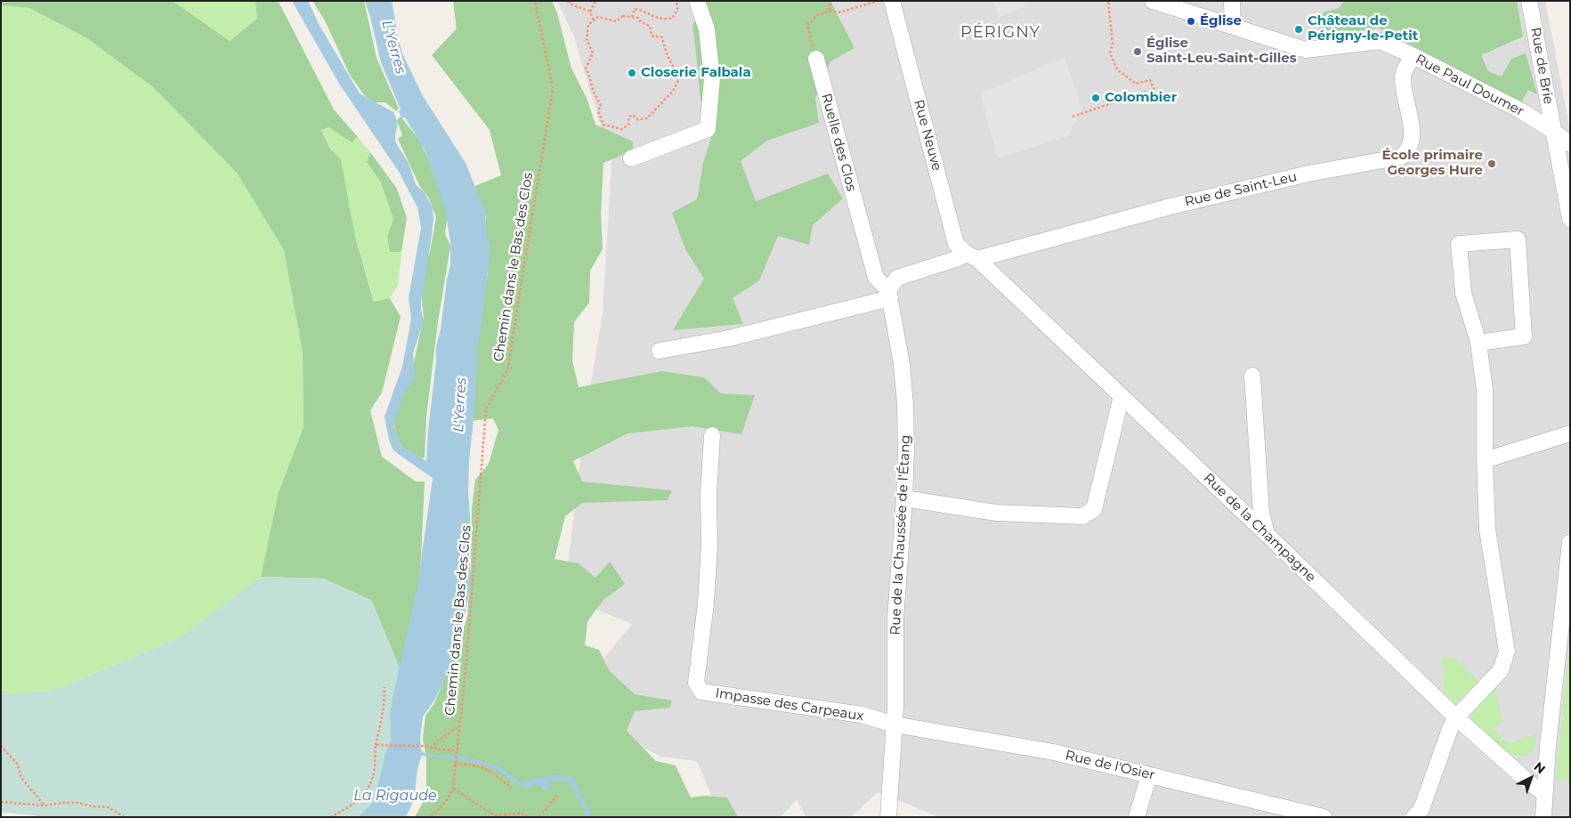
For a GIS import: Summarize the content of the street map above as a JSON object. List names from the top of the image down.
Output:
{
  "streets": {
    "street": [
      "Rue de Brie",
      "Rue Paul Doumer",
      "Rue Neuve",
      "Ruelle des Clos",
      "Rue de Saint-Leu",
      "Rue de la Champagne",
      "Rue de la Chaussée de l'Étang",
      "Impasse des Carpeaux",
      "Rue de l'Osier"
    ],
    "path": ["Chemin dans le Bas des Clos"]
  },
  "crossings": [
    ["Rue de Brie", "Rue Paul Doumer"],
    ["Rue Paul Doumer", "Rue de Saint-Leu"],
    ["Rue Neuve", "Rue de Saint-Leu"],
    ["Rue Neuve", "Rue de la Champagne"],
    ["Ruelle des Clos", "Rue de la Chaussée de l'Étang"],
    ["Rue de Saint-Leu", "Rue de la Champagne"],
    ["Rue de la Chaussée de l'Étang", "Impasse des Carpeaux"],
    ["Rue de la Chaussée de l'Étang", "Rue de l'Osier"],
    ["Impasse des Carpeaux", "Rue de l'Osier"]
  ],
  "districts": ["PÉRIGNY"],
  "water": ["L'Yerres", "La Rigaude"],
  "places": [
    "Église",
    "Château de Périgny-le-Petit",
    "Église Saint-Leu-Saint-Gilles",
    "Closerie Falbala",
    "Colombier",
    "École primaire Georges Hure"
  ],
  "north": "top right"
}
